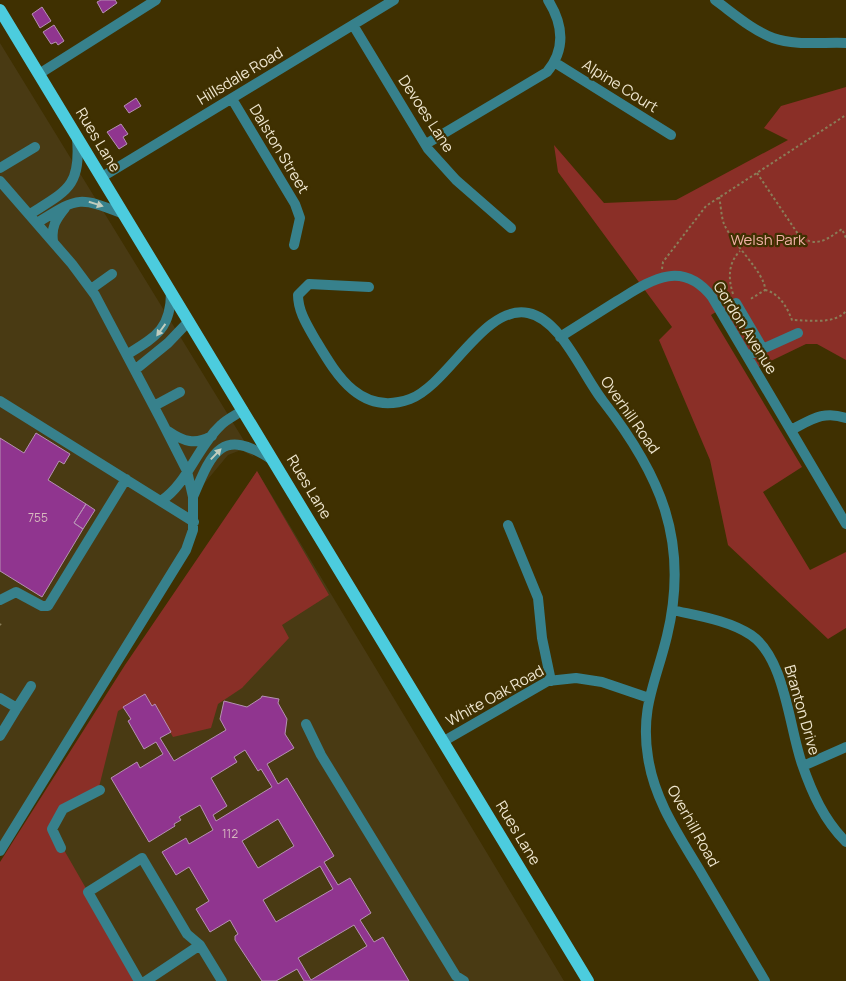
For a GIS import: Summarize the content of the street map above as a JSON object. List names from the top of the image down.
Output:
{
  "streets": {
    "main road": ["Rues Lane"],
    "street": [
      "Hillsdale Road",
      "Alpine Court",
      "Devoes Lane",
      "Dalston Street",
      "Gordon Avenue",
      "Overhill Road",
      "White Oak Road",
      "Branton Drive"
    ]
  },
  "crossings": [
    ["Hillsdale Road", "Devoes Lane"],
    ["Hillsdale Road", "Rues Lane"],
    ["Hillsdale Road", "Dalston Street"],
    ["Rues Lane", "White Oak Road"],
    ["Overhill Road", "White Oak Road"],
    ["Overhill Road", "Branton Drive"]
  ],
  "parks": ["Welsh Park"],
  "house_numbers": ["755", "112"]
}
